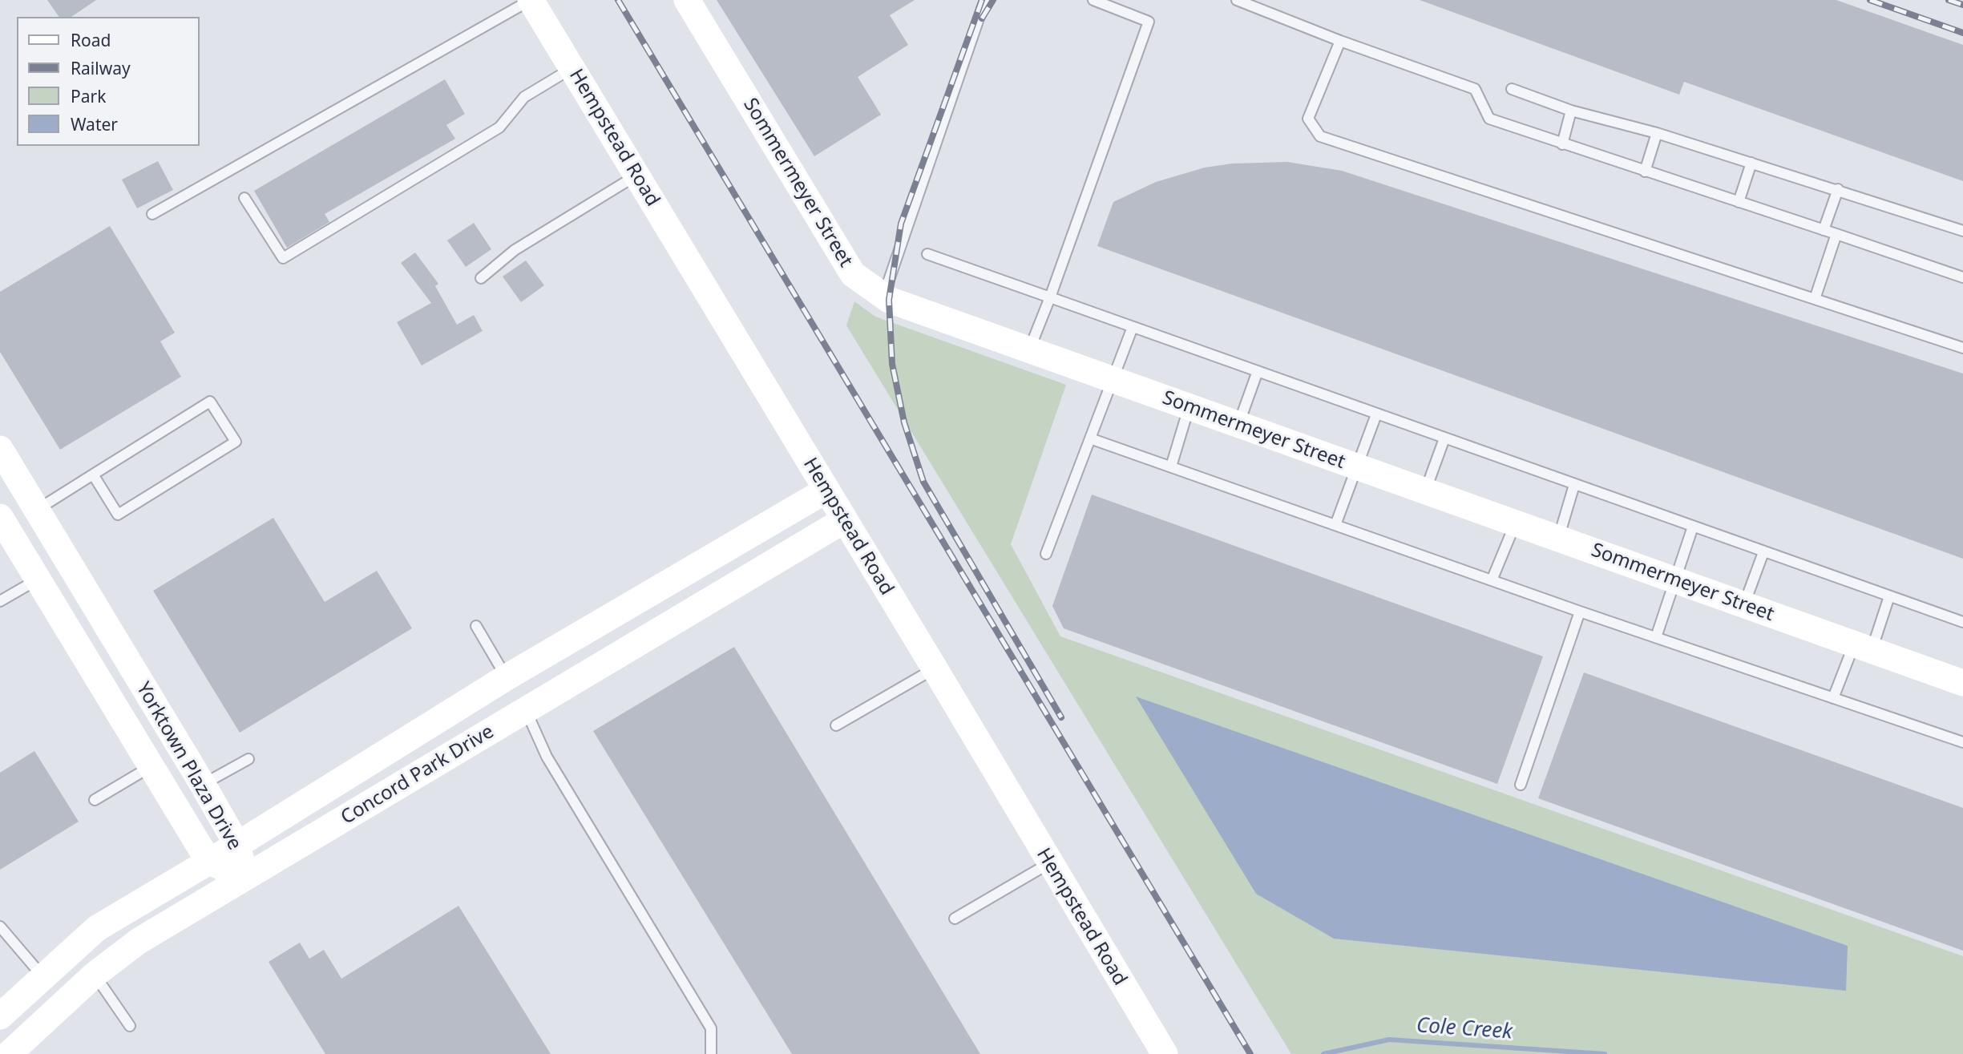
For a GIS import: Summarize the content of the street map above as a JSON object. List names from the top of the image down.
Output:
{
  "streets": {
    "street": [
      "Hempstead Road",
      "Sommermeyer Street",
      "Yorktown Plaza Drive",
      "Concord Park Drive"
    ]
  },
  "crossings": [
    ["Hempstead Road", "Concord Park Drive"],
    ["Yorktown Plaza Drive", "Concord Park Drive"]
  ],
  "water": ["Cole Creek"],
  "legend": [
    "Road",
    "Railway",
    "Park",
    "Water"
  ]
}
